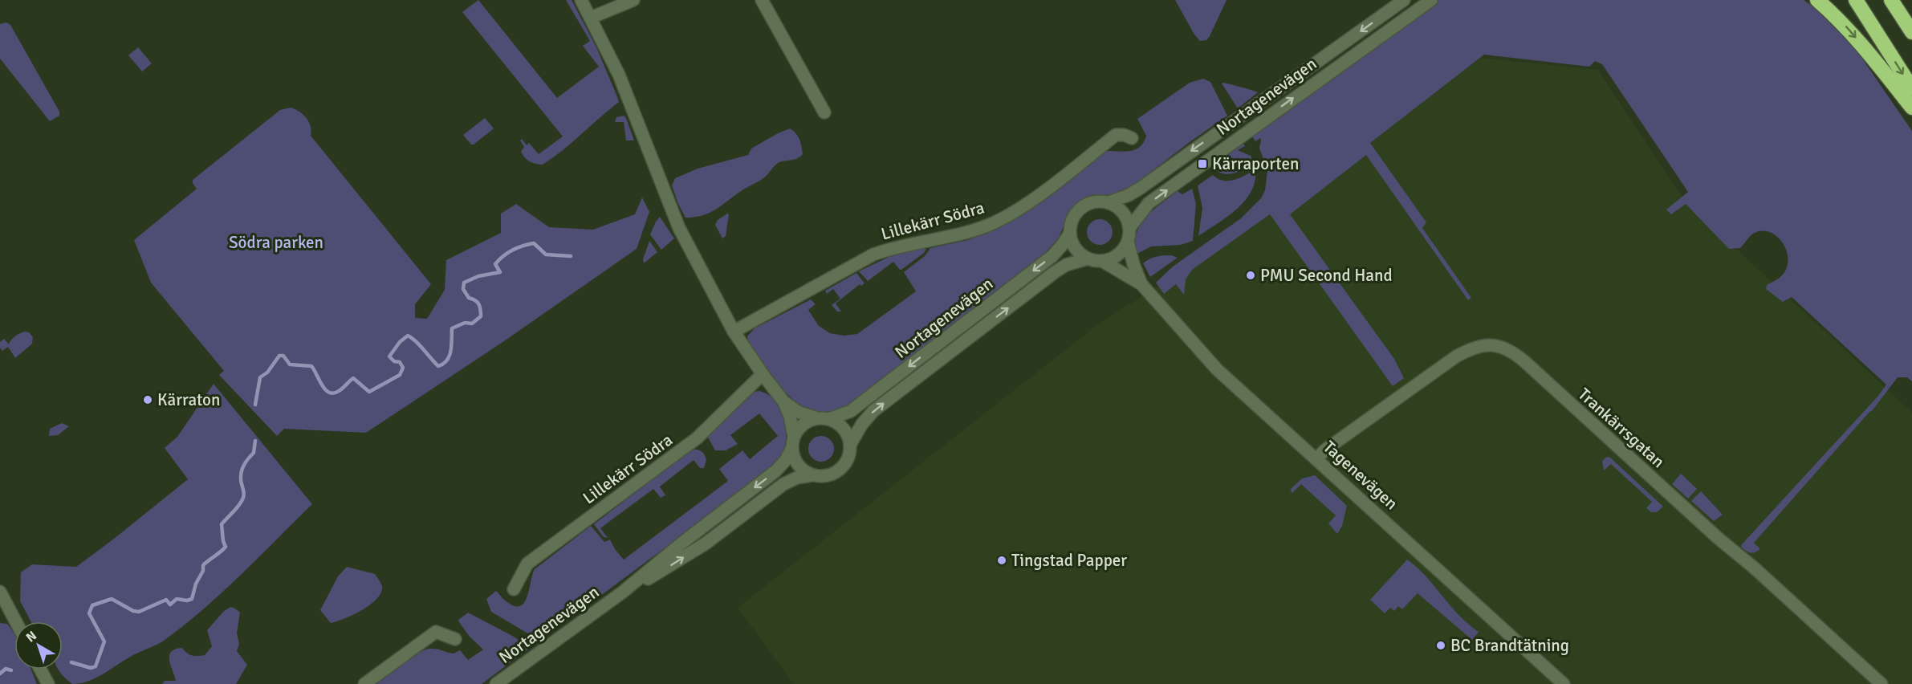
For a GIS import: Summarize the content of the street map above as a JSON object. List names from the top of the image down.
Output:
{
  "streets": {
    "street": [
      "Nortagenevägen",
      "Lillekärr Södra",
      "Trankärrsgatan",
      "Tagenevägen"
    ]
  },
  "crossings": [
    ["Nortagenevägen", "Tagenevägen"],
    ["Trankärrsgatan", "Tagenevägen"]
  ],
  "parks": ["Södra parken"],
  "places": {
    "transit": ["Kärraporten"],
    "other": [
      "PMU Second Hand",
      "Kärraton",
      "Tingstad Papper",
      "BC Brandtätning"
    ]
  },
  "north": "top left"
}
